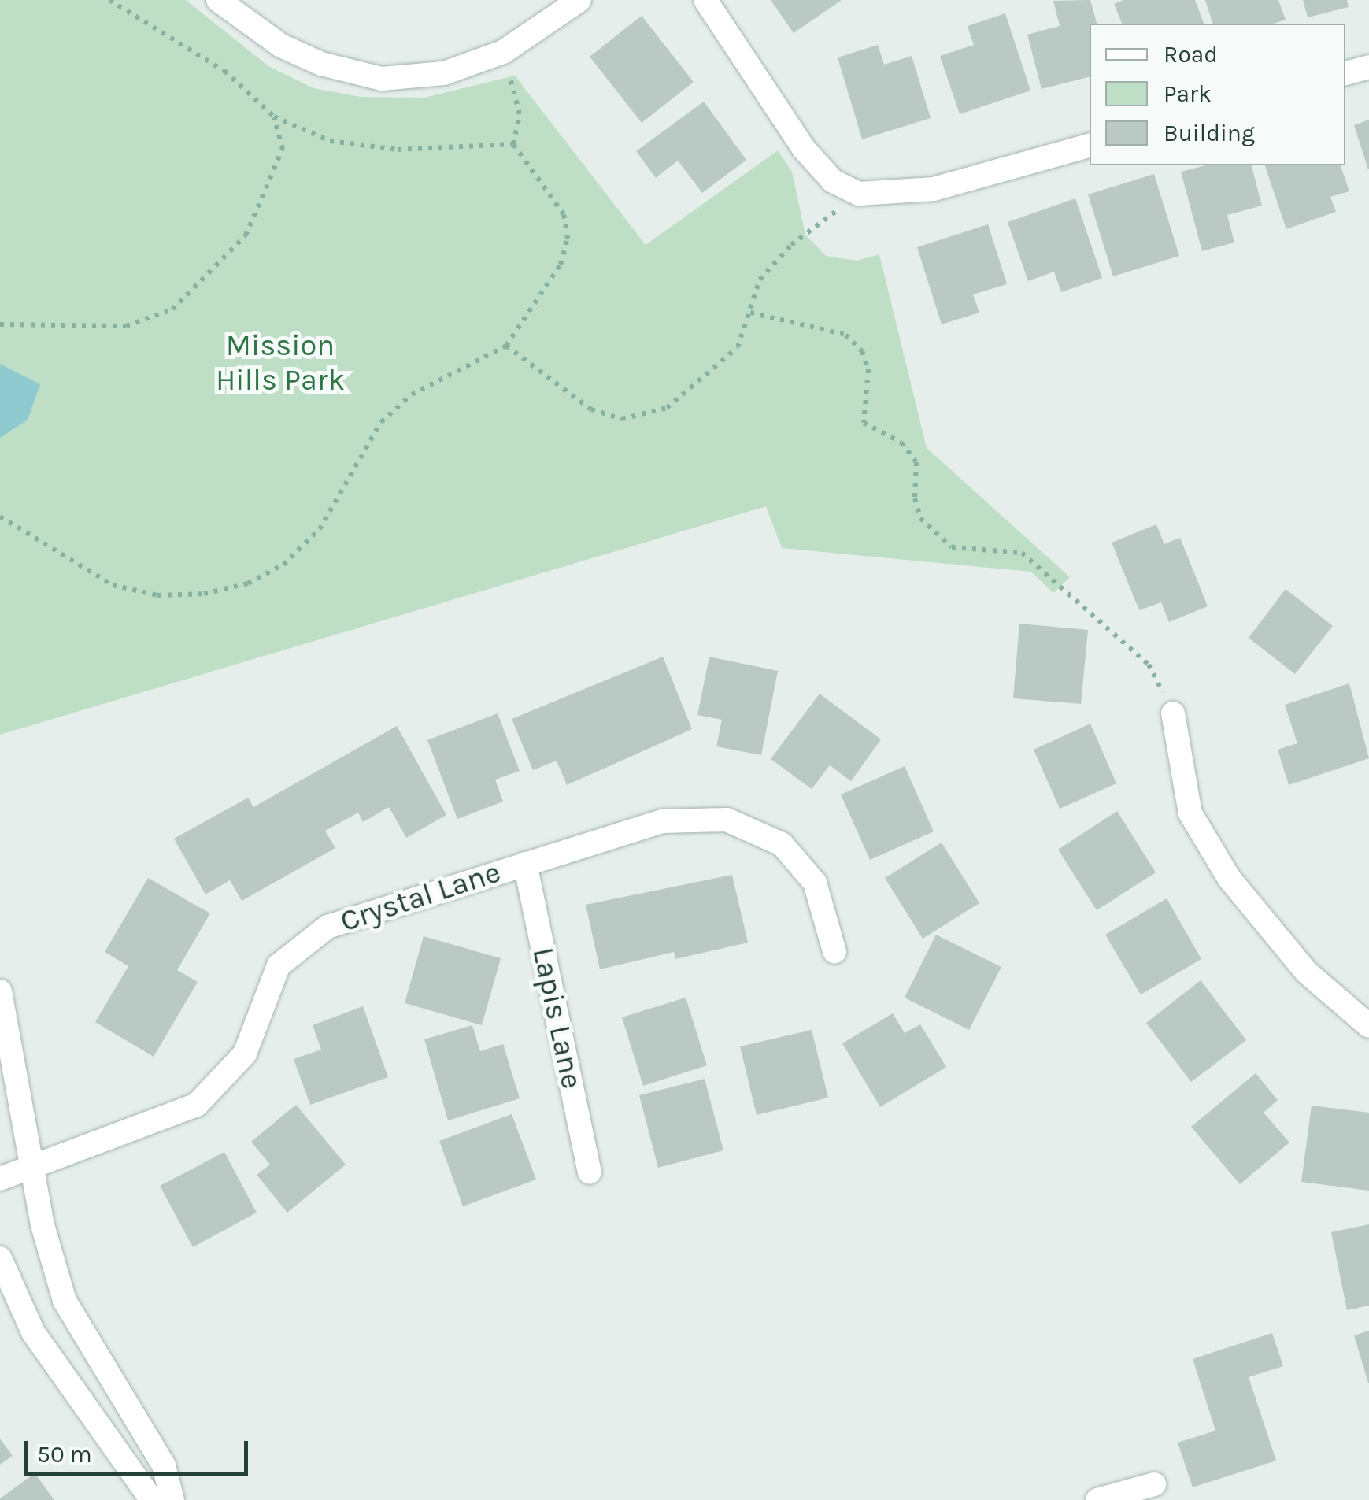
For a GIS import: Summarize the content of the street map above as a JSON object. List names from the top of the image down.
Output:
{
  "streets": {
    "street": ["Crystal Lane", "Lapis Lane"]
  },
  "crossings": [
    ["Crystal Lane", "Lapis Lane"]
  ],
  "parks": ["Mission Hills Park"],
  "legend": ["Road", "Park", "Building"],
  "scale_bar": "50 m"
}
